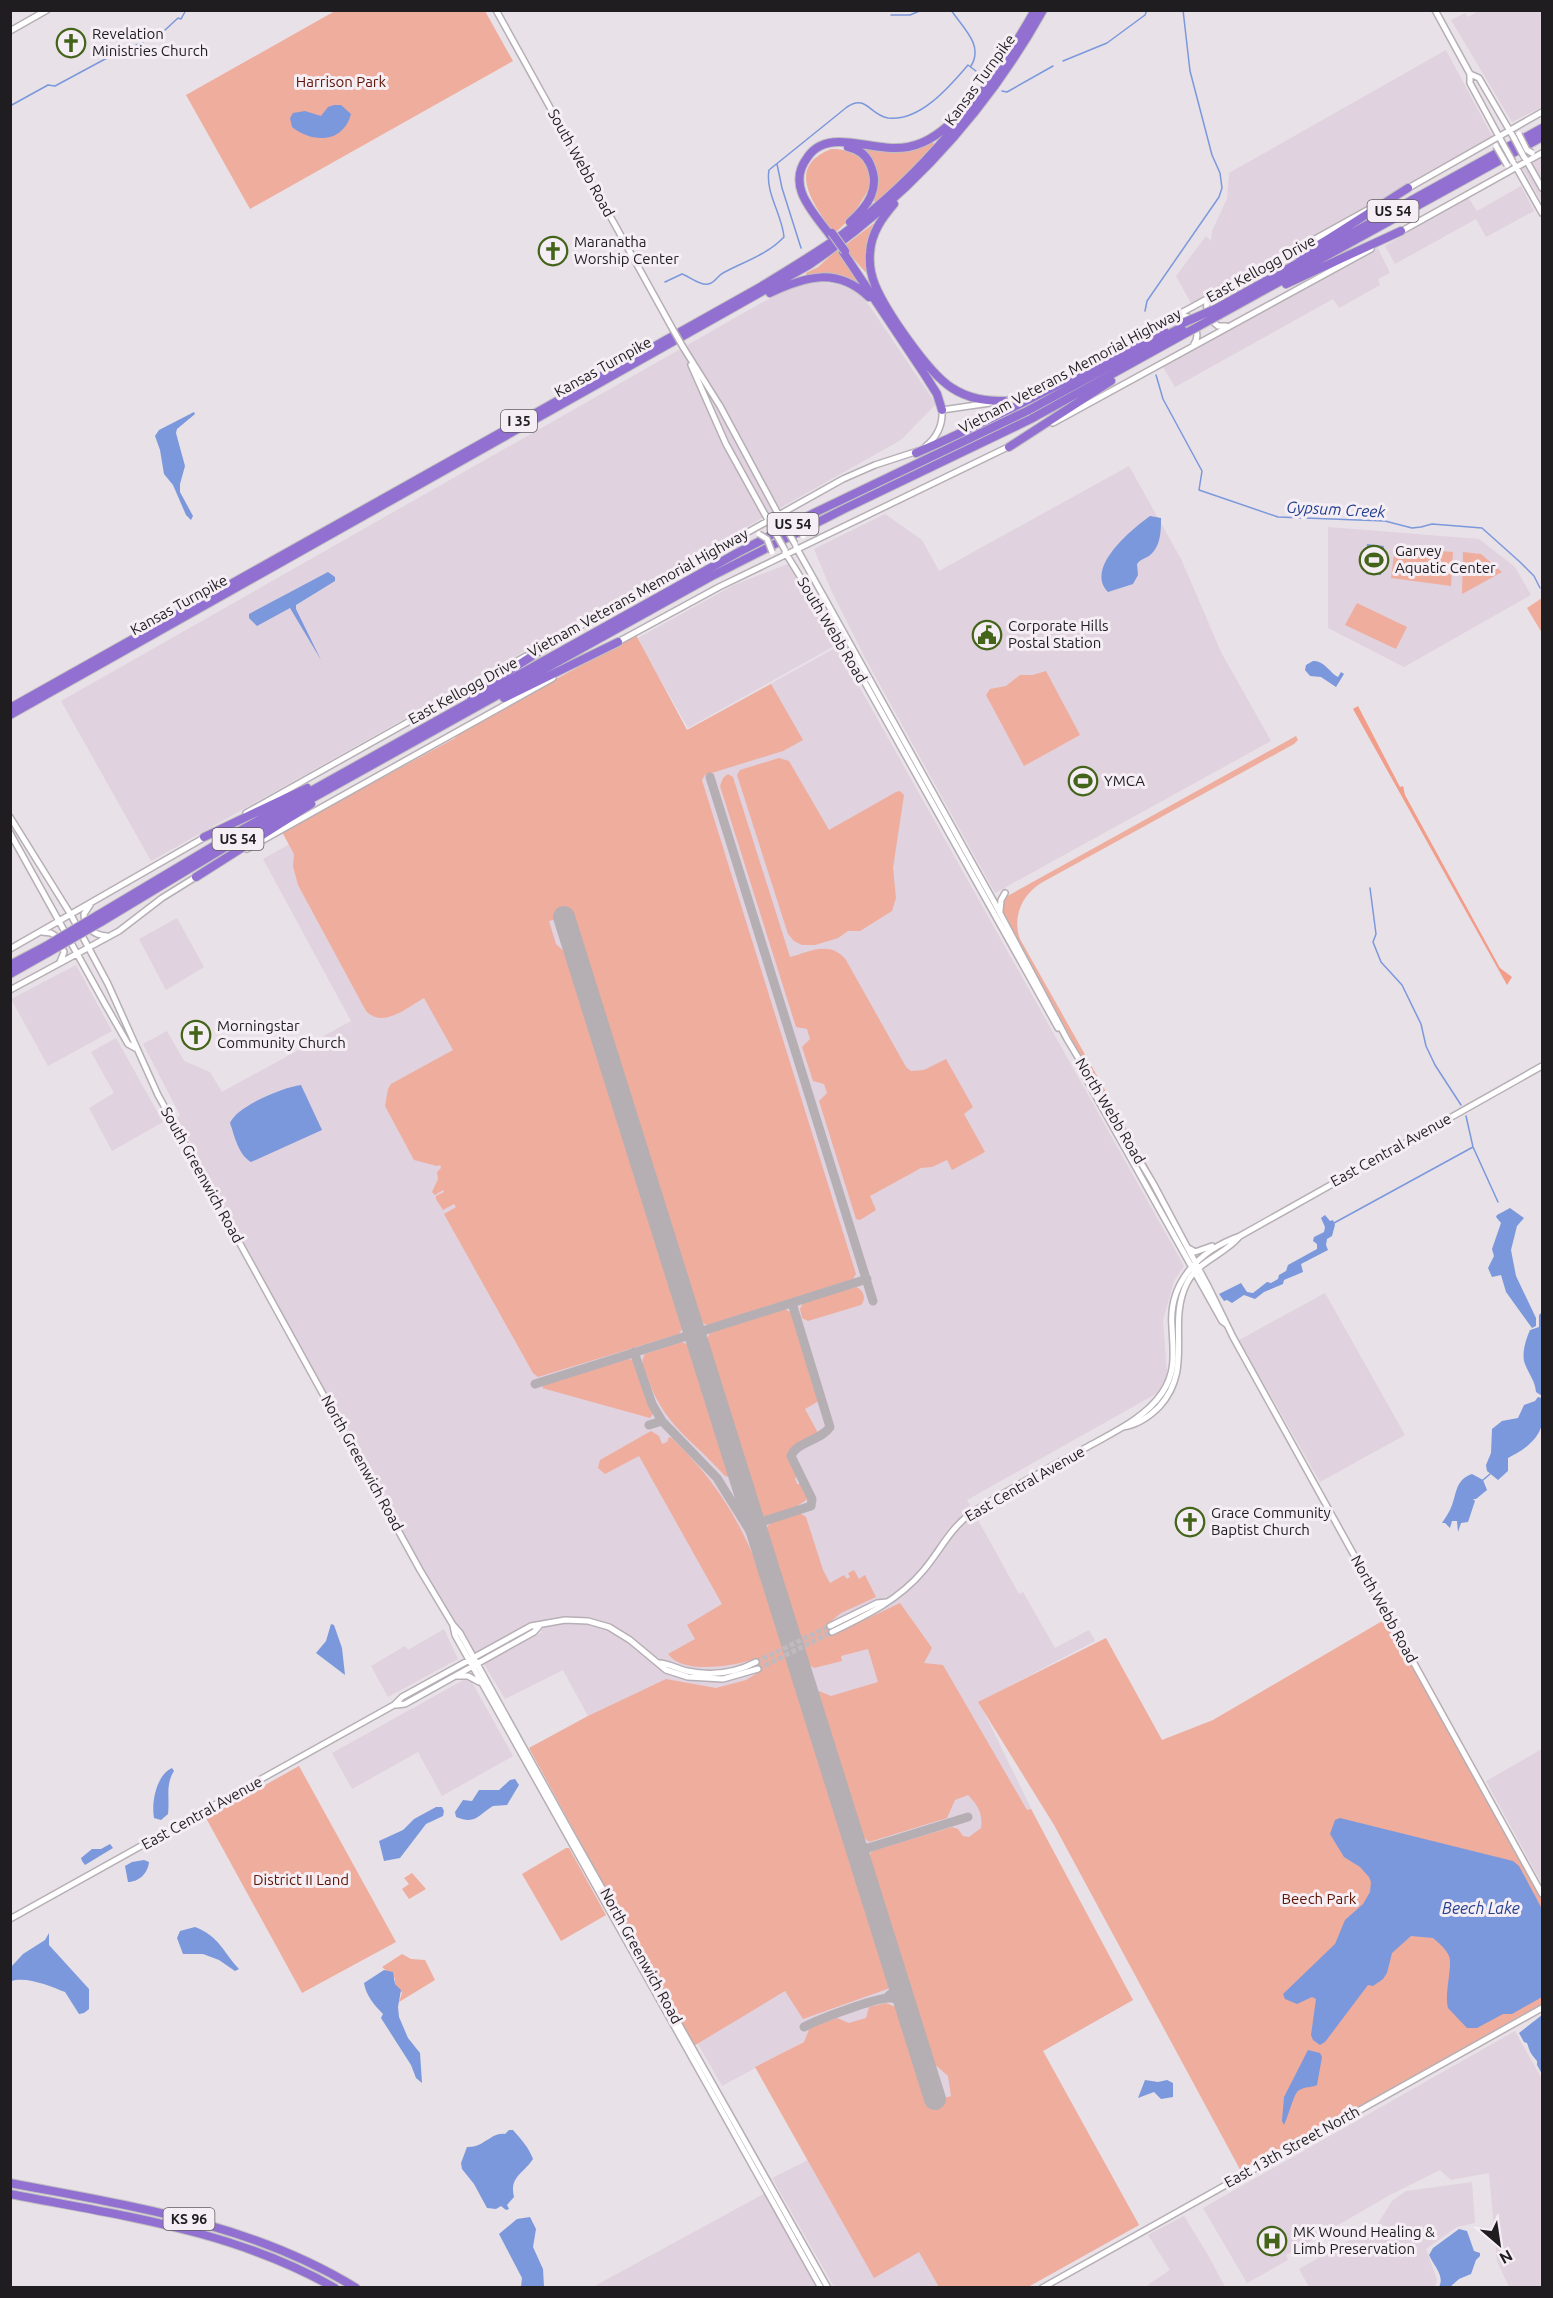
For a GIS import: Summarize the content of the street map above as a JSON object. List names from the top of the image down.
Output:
{
  "streets": {
    "highway": [
      "Kansas Turnpike",
      "US 54",
      "Vietnam Veterans Memorial Highway",
      "I 35",
      "KS 96"
    ],
    "main road": [
      "South Webb Road",
      "East Kellogg Drive",
      "North Webb Road",
      "East Central Avenue",
      "South Greenwich Road",
      "North Greenwich Road",
      "East 13th Street North"
    ]
  },
  "crossings": [
    ["South Webb Road", "East Kellogg Drive"],
    ["South Webb Road", "North Webb Road"],
    ["East Kellogg Drive", "South Greenwich Road"],
    ["North Webb Road", "East Central Avenue"],
    ["East Central Avenue", "North Greenwich Road"],
    ["South Greenwich Road", "North Greenwich Road"]
  ],
  "water": ["Gypsum Creek", "Beech Lake"],
  "parks": ["Harrison Park", "District II Land", "Beech Park"],
  "places": {
    "church": [
      "Revelation Ministries Church",
      "Maranatha Worship Center",
      "Morningstar Community Church",
      "Grace Community Baptist Church"
    ],
    "sports": ["Garvey Aquatic Center", "YMCA"],
    "public building": ["Corporate Hills Postal Station"],
    "hospital": ["MK Wound Healing & Limb Preservation"]
  },
  "north": "bottom right"
}
